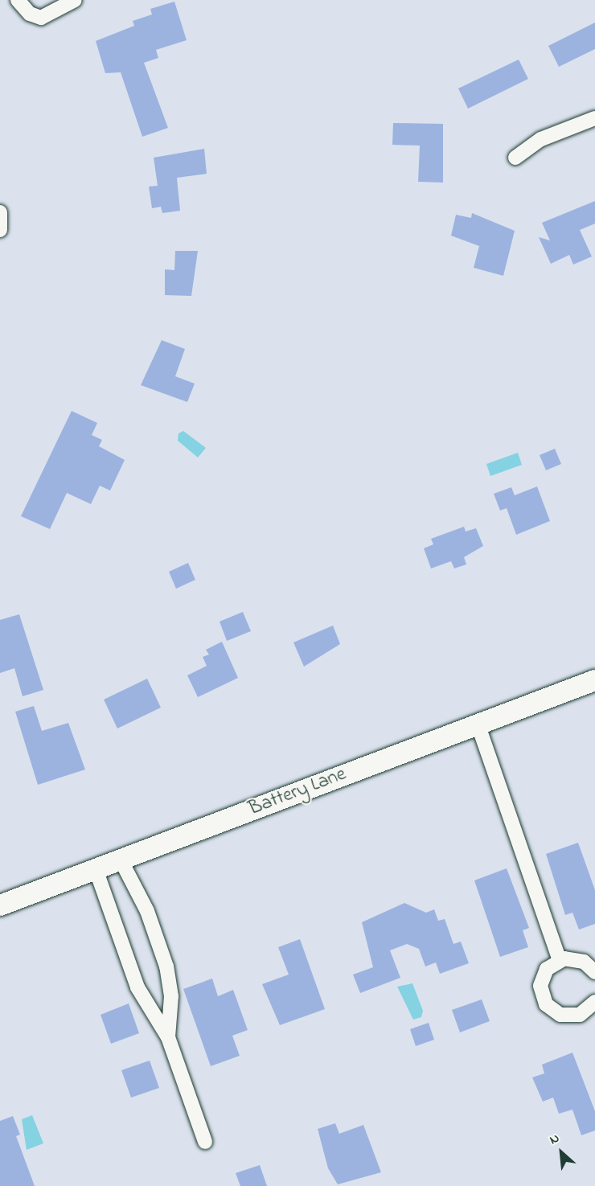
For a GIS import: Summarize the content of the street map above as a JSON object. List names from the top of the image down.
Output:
{
  "streets": {
    "main road": ["Battery Lane"]
  },
  "north": "top left"
}
